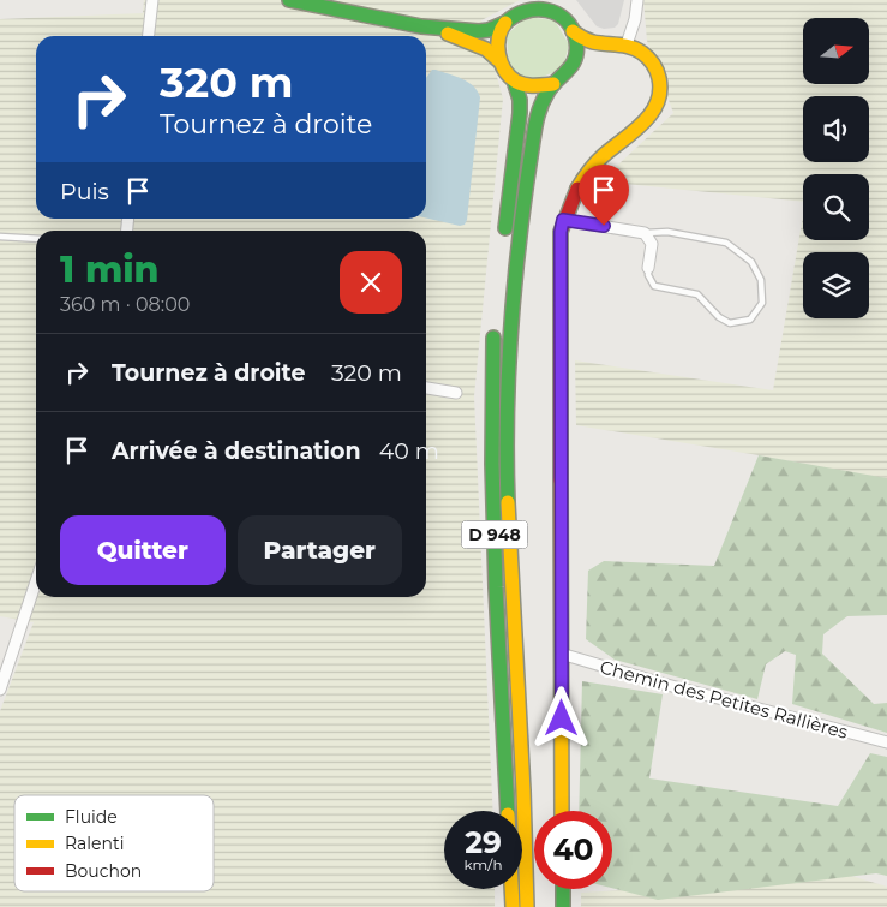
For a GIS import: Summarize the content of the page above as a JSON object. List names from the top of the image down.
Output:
{
  "streets": {
    "main road": ["D 948"],
    "street": ["Chemin des Petites Rallières"]
  },
  "legend": ["Fluide", "Ralenti", "Bouchon"],
  "north": "right",
  "page": {
    "turn": ["320 m", "Tournez à droite"],
    "then": "Puis",
    "heading": ["1 min", "360 m · 08:00"],
    "list": [
      {
        "name": "Tournez à droite",
        "value": "320 m"
      },
      {
        "name": "Arrivée à destination",
        "value": "40 m"
      }
    ],
    "buttons": ["Quitter", "Partager"],
    "speed": "29 km/h",
    "limit": "40"
  }
}
